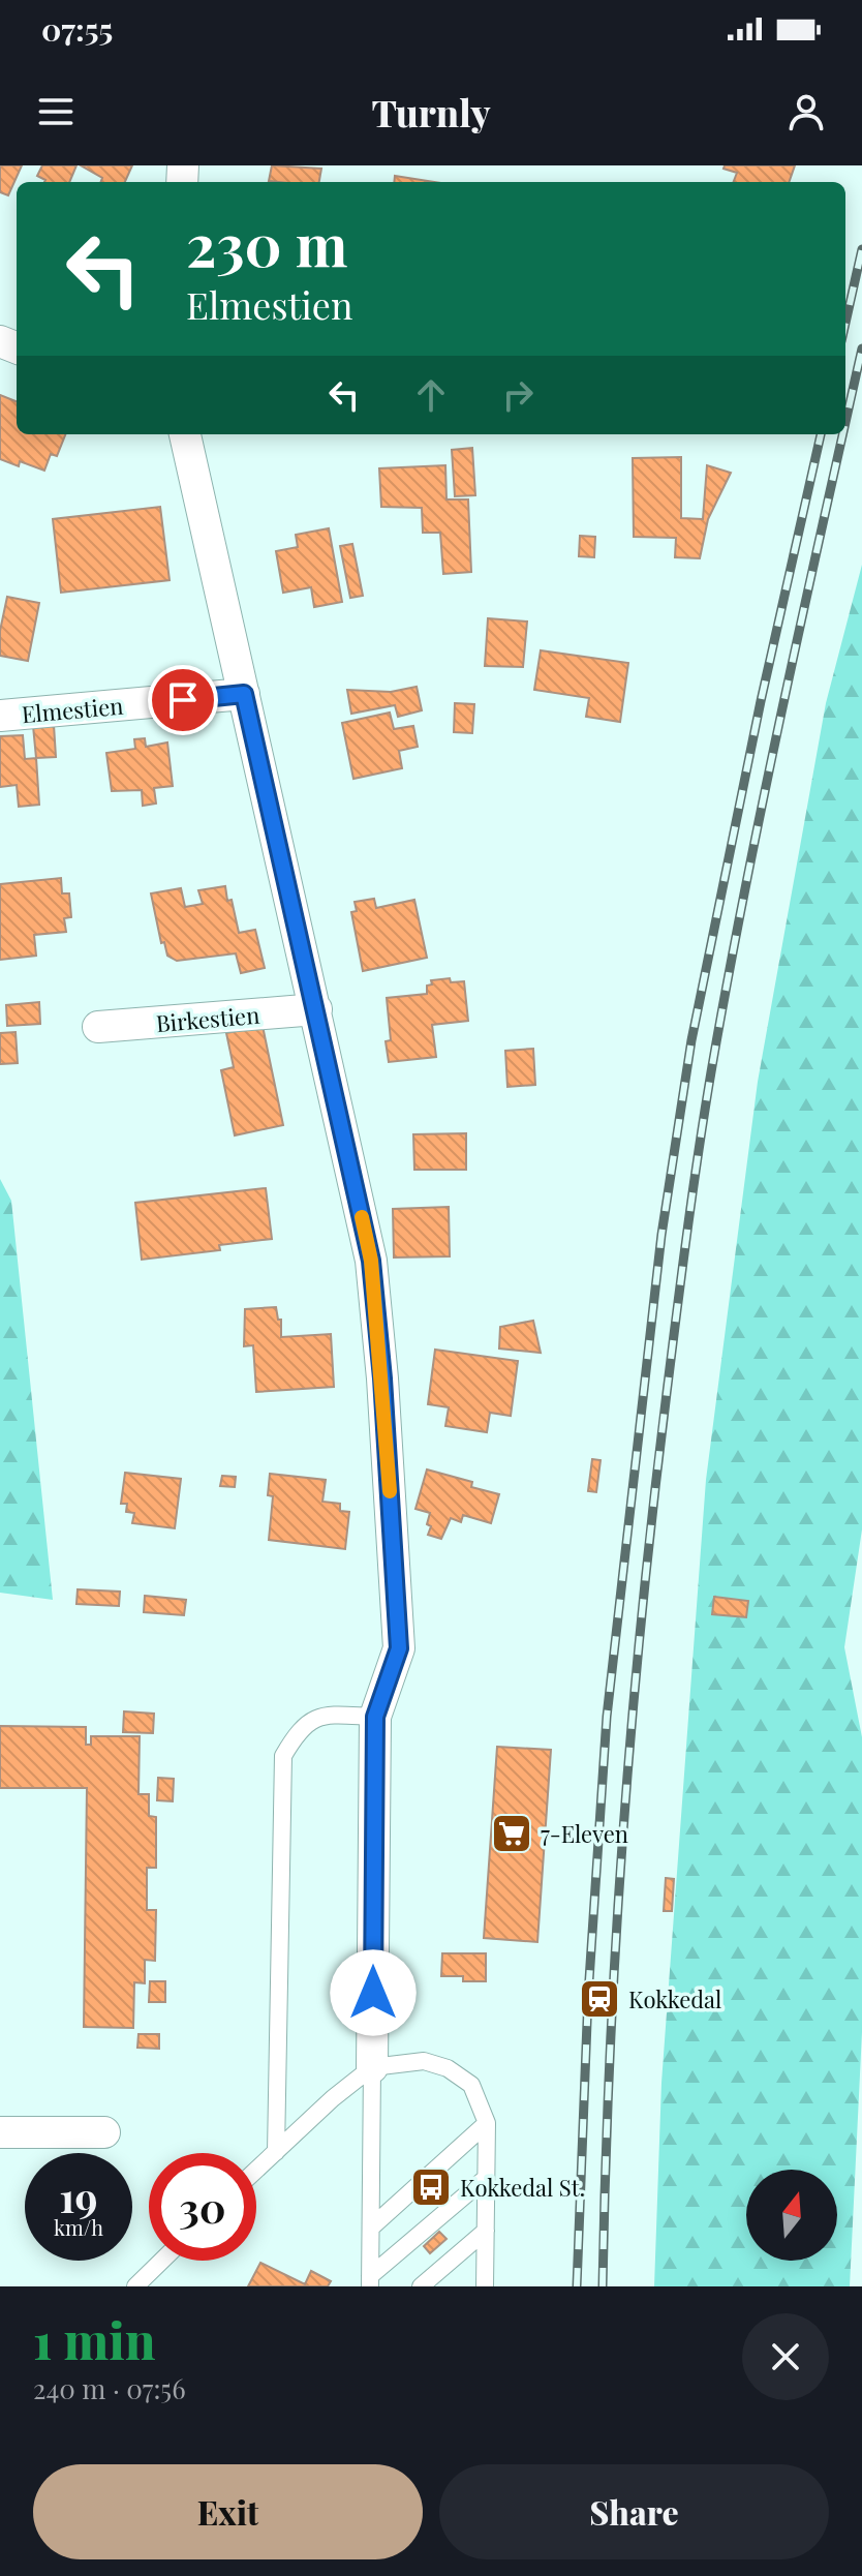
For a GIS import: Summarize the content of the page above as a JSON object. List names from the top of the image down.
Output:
{
  "streets": {
    "street": ["Elmestien", "Birkestien"]
  },
  "places": {
    "supermarket": ["7-Eleven"],
    "station": ["Kokkedal"],
    "bus stop": ["Kokkedal St."]
  },
  "north": "top",
  "page": {
    "status": "07:55",
    "header": "Turnly",
    "turn": ["230 m", "Elmestien"],
    "speed": "19 km/h",
    "limit": "30",
    "heading": ["1 min", "240 m · 07:56"],
    "buttons": ["Exit", "Share"]
  }
}
